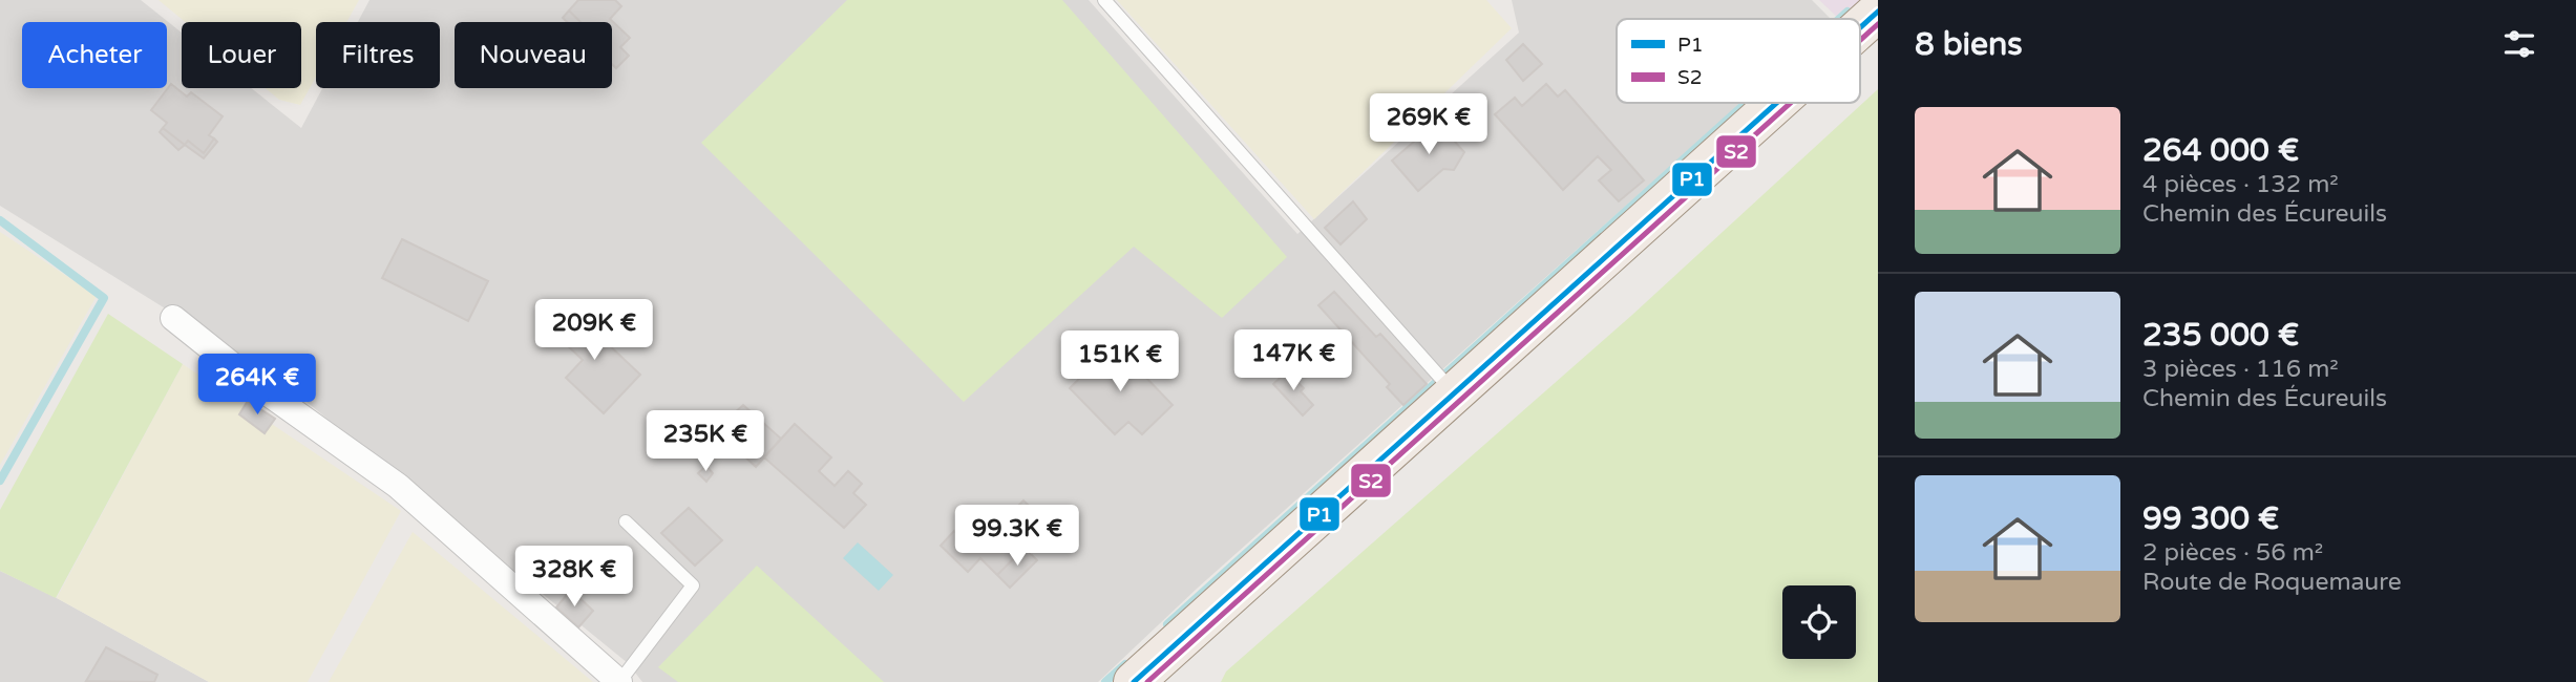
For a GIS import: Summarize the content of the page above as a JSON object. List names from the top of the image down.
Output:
{
  "lines": ["transit line P1", "transit line S2"],
  "legend": ["P1", "S2"],
  "page": {
    "heading": "8 biens",
    "chip": [
      "Acheter",
      "Louer",
      "Filtres",
      "Nouveau"
    ],
    "list": [
      {
        "name": "264 000 €",
        "note": "4 pièces · 132 m² · Chemin des Écureuils"
      },
      {
        "name": "235 000 €",
        "note": "3 pièces · 116 m² · Chemin des Écureuils"
      },
      {
        "name": "99 300 €",
        "note": "2 pièces · 56 m² · Route de Roquemaure"
      }
    ],
    "price": [
      "269K €",
      "209K €",
      "147K €",
      "151K €",
      "264K €",
      "235K €",
      "99.3K €",
      "328K €"
    ]
  }
}
